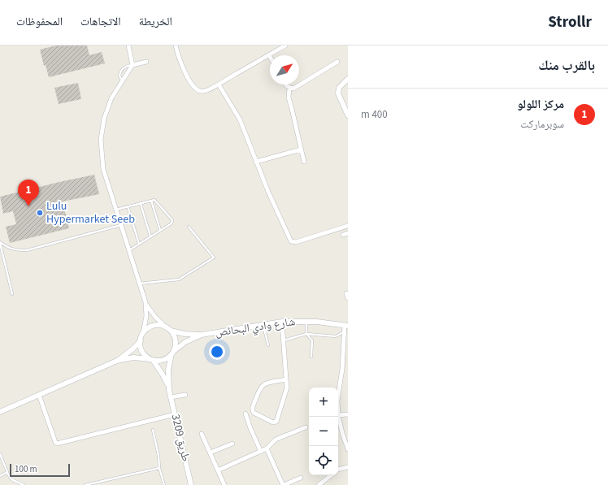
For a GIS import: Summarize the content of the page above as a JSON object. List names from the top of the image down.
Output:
{
  "streets": {
    "street": ["شارع وادي البحائص", "طريق 3209"]
  },
  "places": ["Lulu Hypermarket Seeb"],
  "scale_bar": "100 m",
  "north": "top right",
  "page": {
    "header": "Strollr",
    "nav": ["الخريطة", "الاتجاهات", "المحفوظات"],
    "heading": "بالقرب منك",
    "list": [
      {
        "mark": "1",
        "name": "مركز اللولو",
        "note": "سوبرماركت",
        "value": "400 m"
      }
    ],
    "pins": "1",
    "map_buttons": ["+", "−"],
    "scale": "100 m"
  }
}
